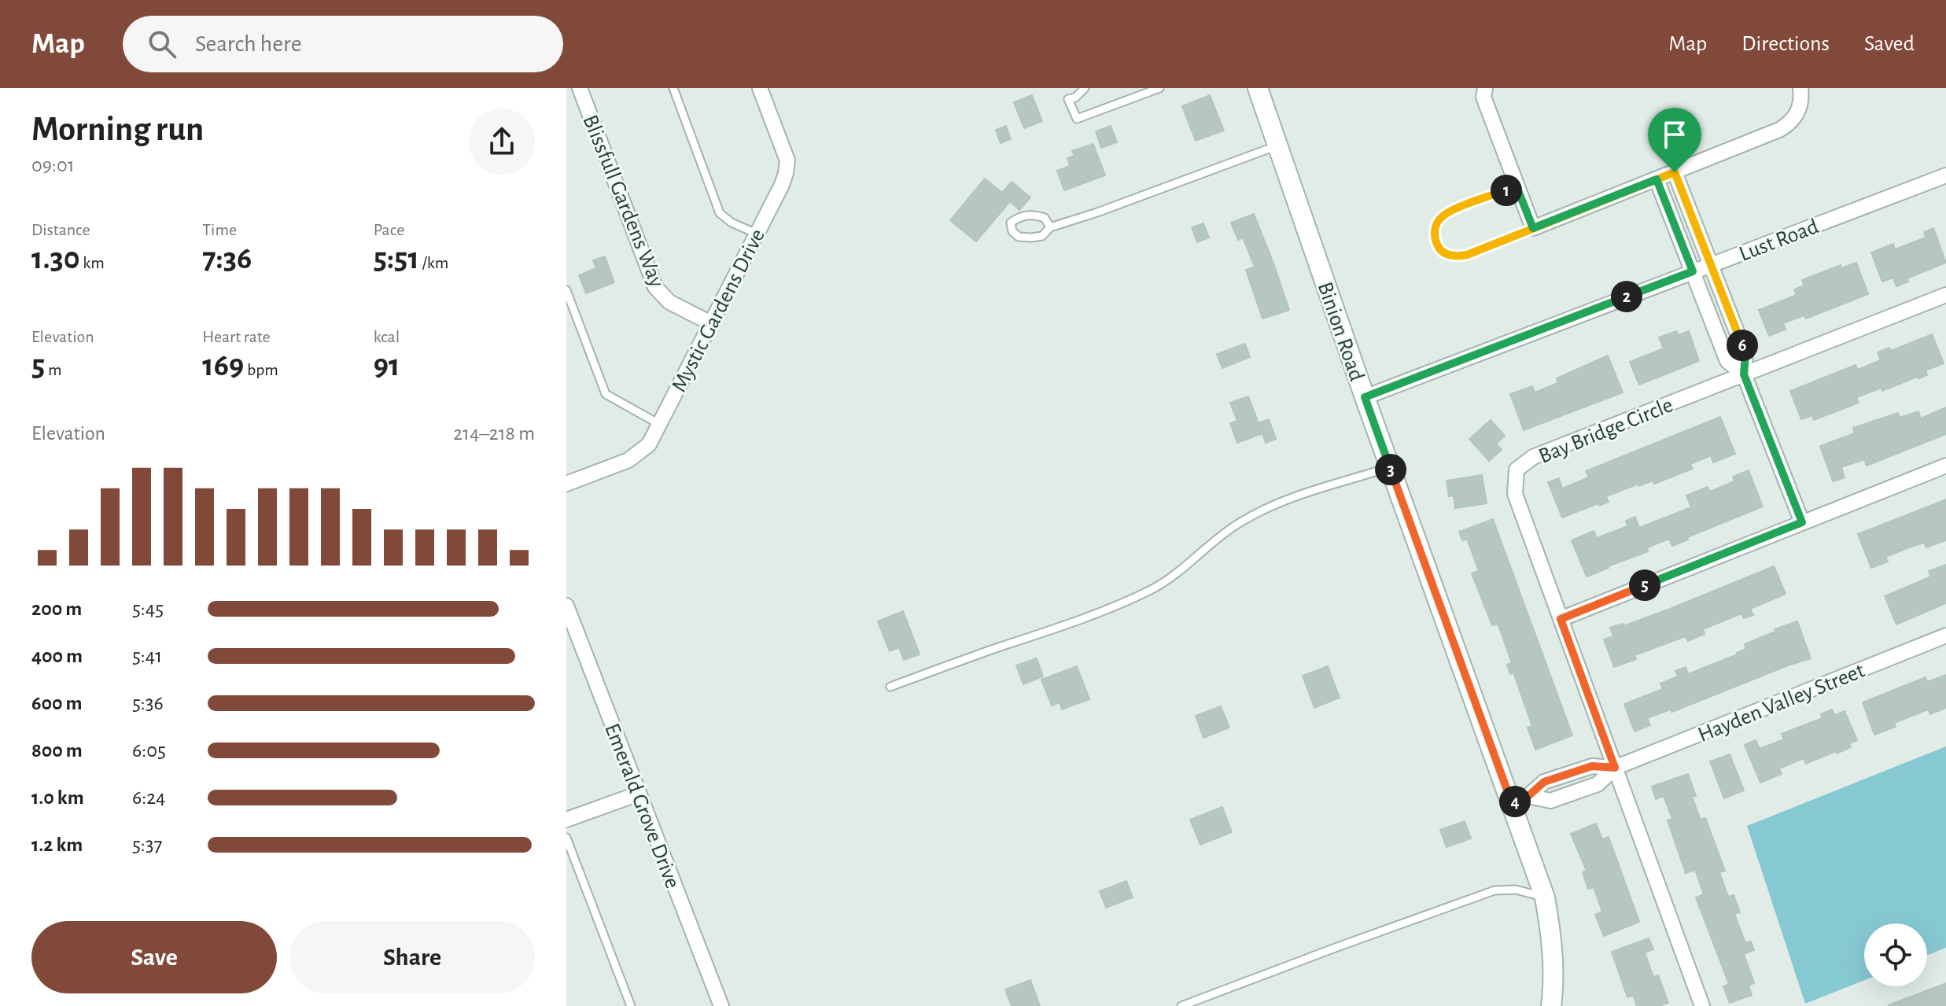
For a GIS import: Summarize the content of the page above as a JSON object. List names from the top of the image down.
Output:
{
  "streets": {
    "main road": ["Binion Road"],
    "street": [
      "Blissfull Gardens Way",
      "Lust Road",
      "Mystic Gardens Drive",
      "Bay Bridge Circle",
      "Hayden Valley Street",
      "Emerald Grove Drive"
    ]
  },
  "crossings": [
    ["Blissfull Gardens Way", "Mystic Gardens Drive"],
    ["Lust Road", "Binion Road"],
    ["Binion Road", "Hayden Valley Street"],
    ["Bay Bridge Circle", "Hayden Valley Street"]
  ],
  "page": {
    "header": "Map",
    "search": "Search here",
    "nav": ["Map", "Directions", "Saved"],
    "heading": ["Morning run", "09:01"],
    "pins": [
      "1",
      "2",
      "6",
      "3",
      "5",
      "4"
    ],
    "stats": [
      ["Distance", "1.30 km"],
      ["Time", "7:36"],
      ["Pace", "5:51 /km"],
      ["Elevation", "5 m"],
      ["Heart rate", "169 bpm"],
      ["kcal", "91"]
    ],
    "chart": ["Elevation", "214–218 m"],
    "list": [
      {
        "name": "200 m",
        "note": "5:45"
      },
      {
        "name": "400 m",
        "note": "5:41"
      },
      {
        "name": "600 m",
        "note": "5:36"
      },
      {
        "name": "800 m",
        "note": "6:05"
      },
      {
        "name": "1.0 km",
        "note": "6:24"
      },
      {
        "name": "1.2 km",
        "note": "5:37"
      }
    ],
    "buttons": ["Save", "Share"]
  }
}
